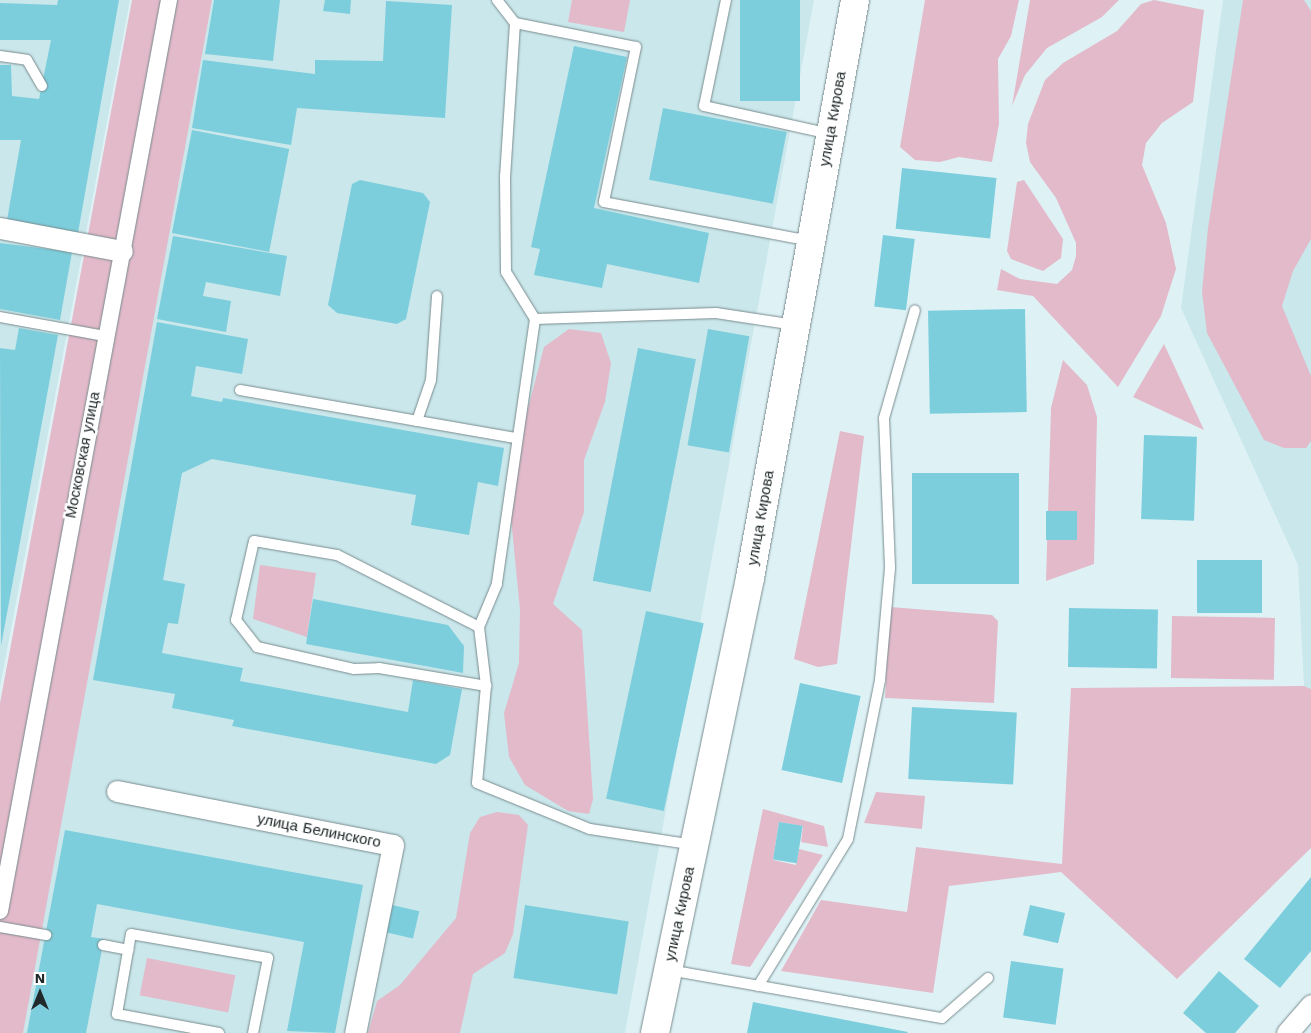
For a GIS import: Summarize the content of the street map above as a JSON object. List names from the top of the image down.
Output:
{
  "streets": {
    "main road": ["улица Кирова"],
    "street": ["Московская улица", "улица Белинского"]
  },
  "north": "top"
}
